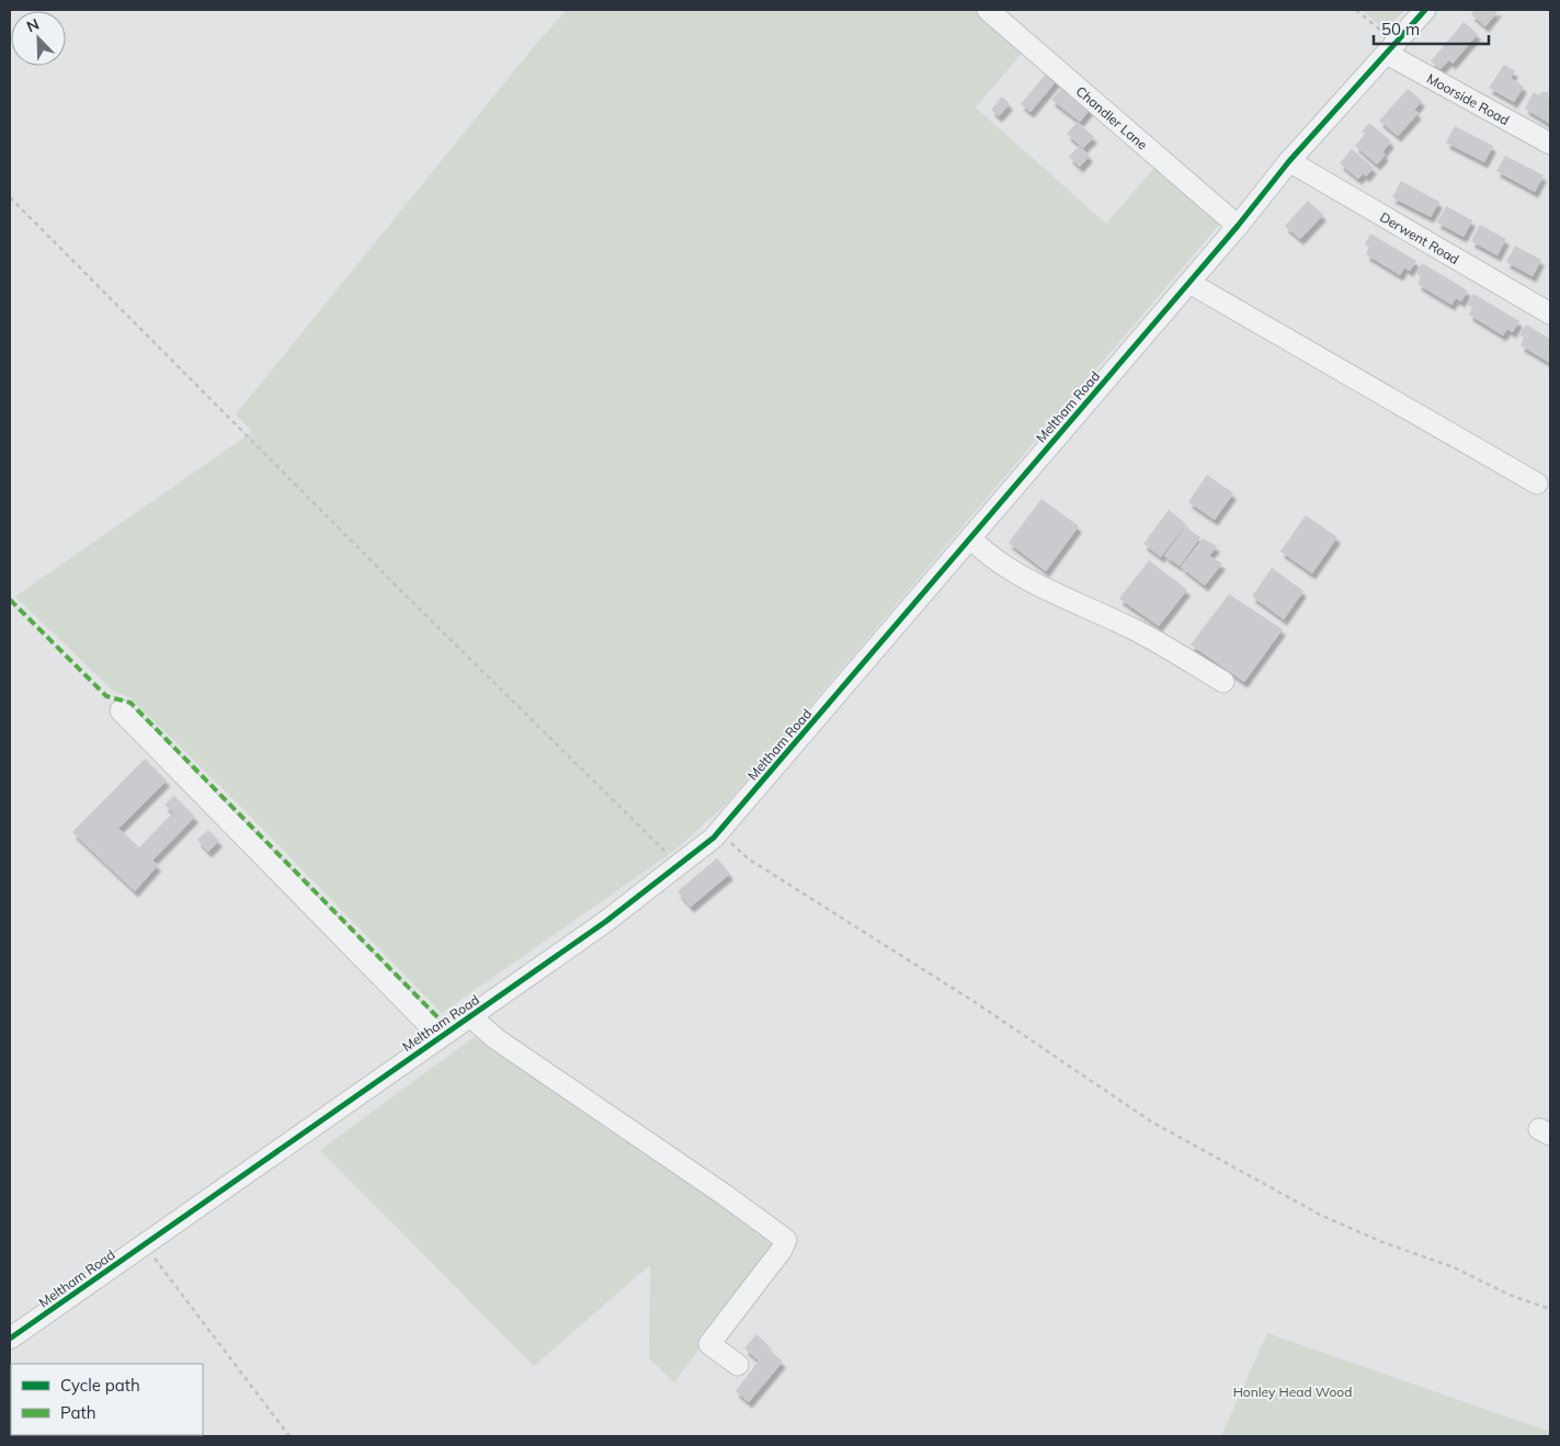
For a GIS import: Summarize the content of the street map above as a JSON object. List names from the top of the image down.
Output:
{
  "streets": {
    "street": [
      "Moorside Road",
      "Chandler Lane",
      "Derwent Road",
      "Meltham Road"
    ]
  },
  "crossings": [
    ["Moorside Road", "Meltham Road"],
    ["Chandler Lane", "Meltham Road"],
    ["Derwent Road", "Meltham Road"]
  ],
  "parks": ["Honley Head Wood"],
  "legend": ["Cycle path", "Path"],
  "scale_bar": "50 m",
  "north": "top left"
}
